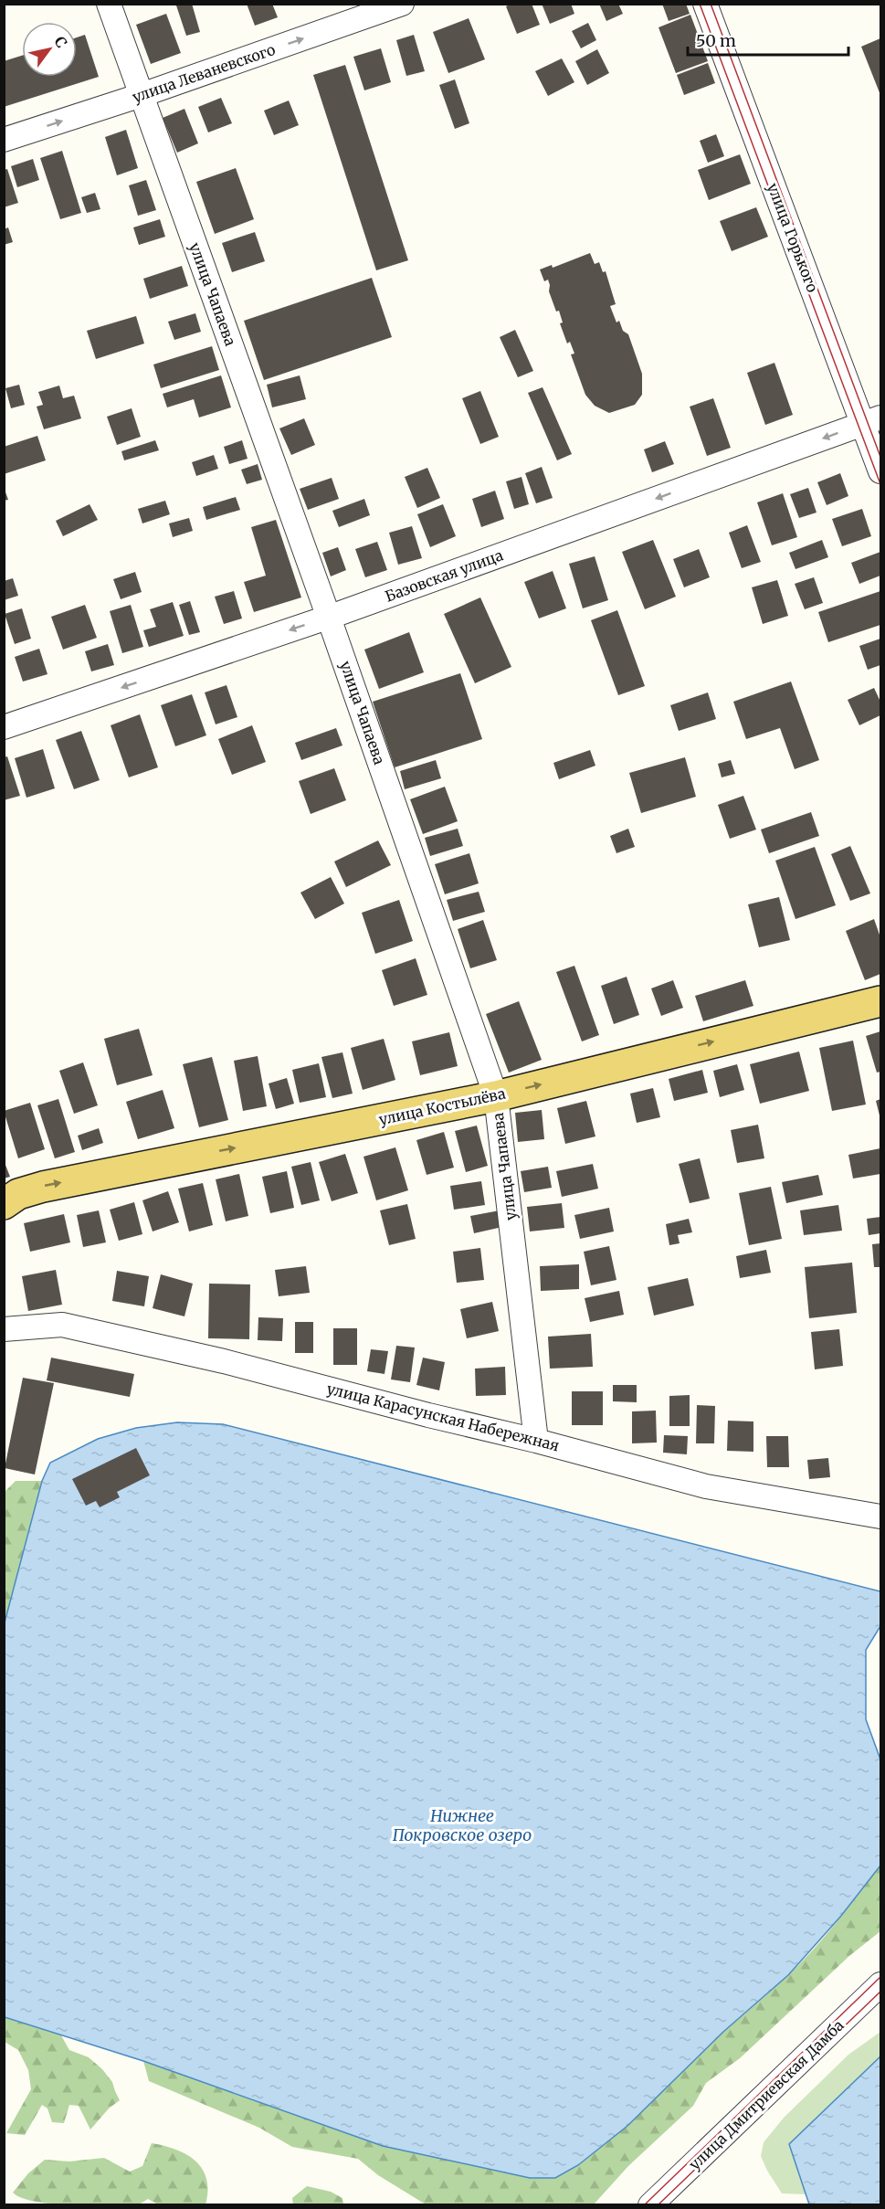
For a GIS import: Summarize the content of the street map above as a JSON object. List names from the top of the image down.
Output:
{
  "streets": {
    "main road": ["улица Костылёва"],
    "street": [
      "улица Леваневского",
      "улица Горького",
      "улица Чапаева",
      "Базовская улица",
      "улица Карасунская Набережная",
      "улица Дмитриевская Дамба"
    ]
  },
  "crossings": [
    ["улица Леваневского", "улица Чапаева"],
    ["улица Горького", "Базовская улица"],
    ["улица Чапаева", "Базовская улица"],
    ["улица Чапаева", "улица Костылёва"],
    ["улица Чапаева", "улица Карасунская Набережная"]
  ],
  "one_way": ["улица Леваневского", "Базовская улица", "улица Костылёва"],
  "water": ["Нижнее Покровское озеро"],
  "scale_bar": "50 m",
  "north": "top right"
}
